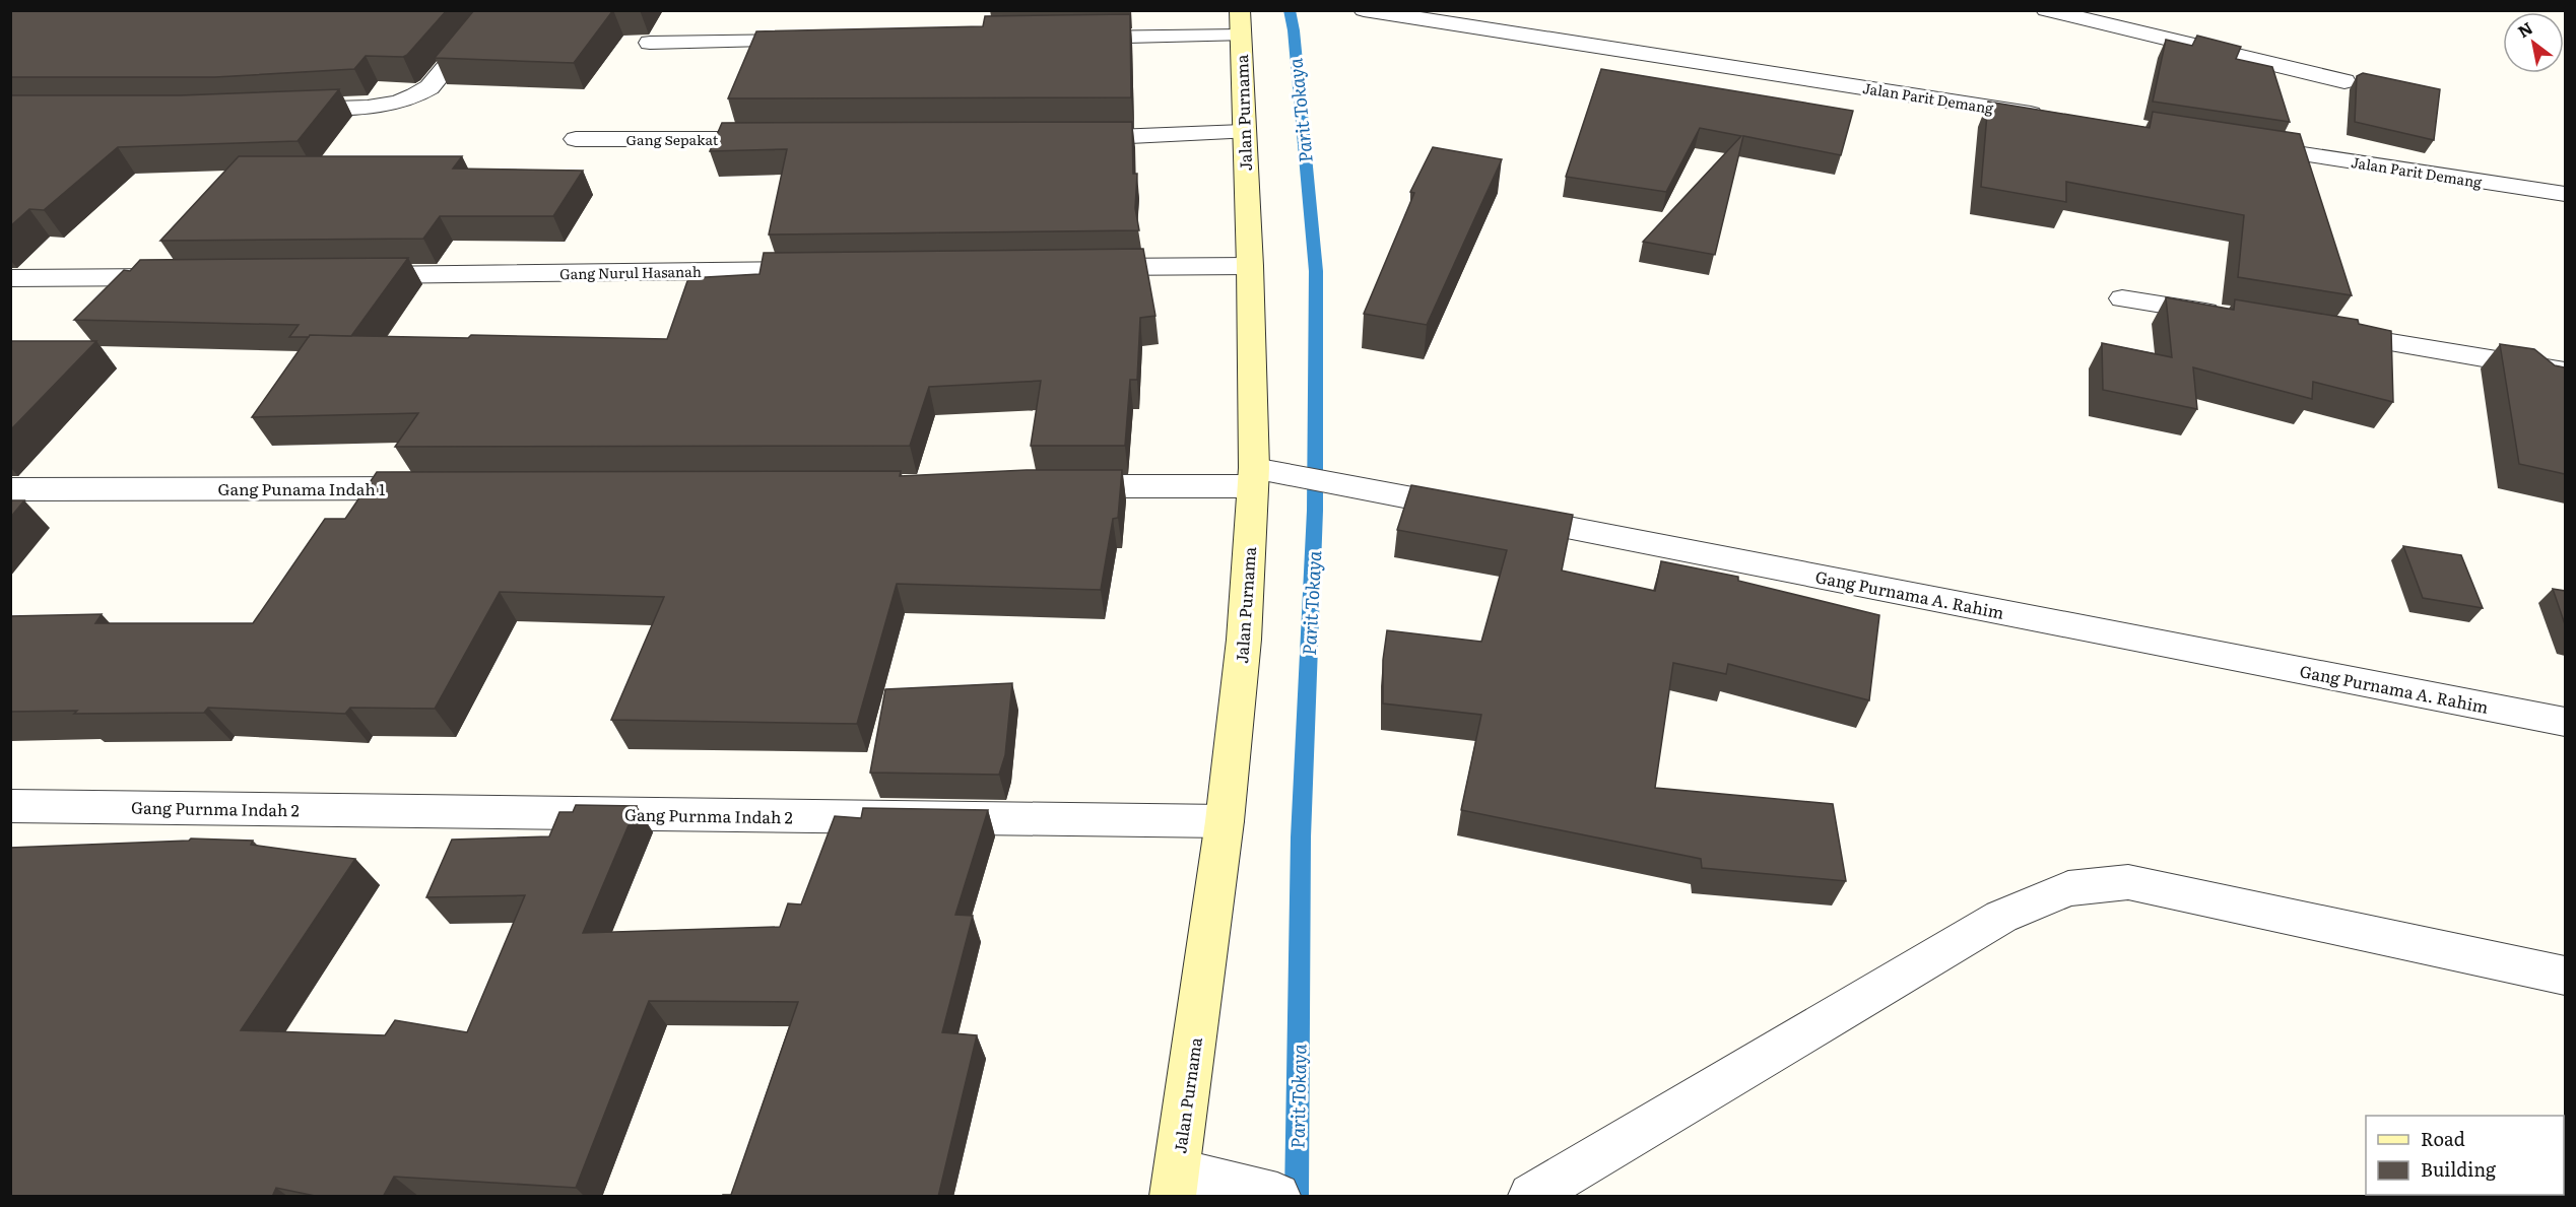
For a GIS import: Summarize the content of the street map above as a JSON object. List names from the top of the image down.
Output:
{
  "streets": {
    "street": [
      "Jalan Parit Demang",
      "Jalan Purnama",
      "Gang Sepakat",
      "Gang Nurul Hasanah",
      "Gang Punama Indah 1",
      "Gang Purnama A. Rahim",
      "Gang Purnma Indah 2"
    ]
  },
  "crossings": [
    ["Jalan Purnama", "Gang Purnama A. Rahim"],
    ["Jalan Purnama", "Gang Purnma Indah 2"]
  ],
  "water": ["Parit Tokaya"],
  "legend": ["Road", "Building"],
  "north": "top left"
}
